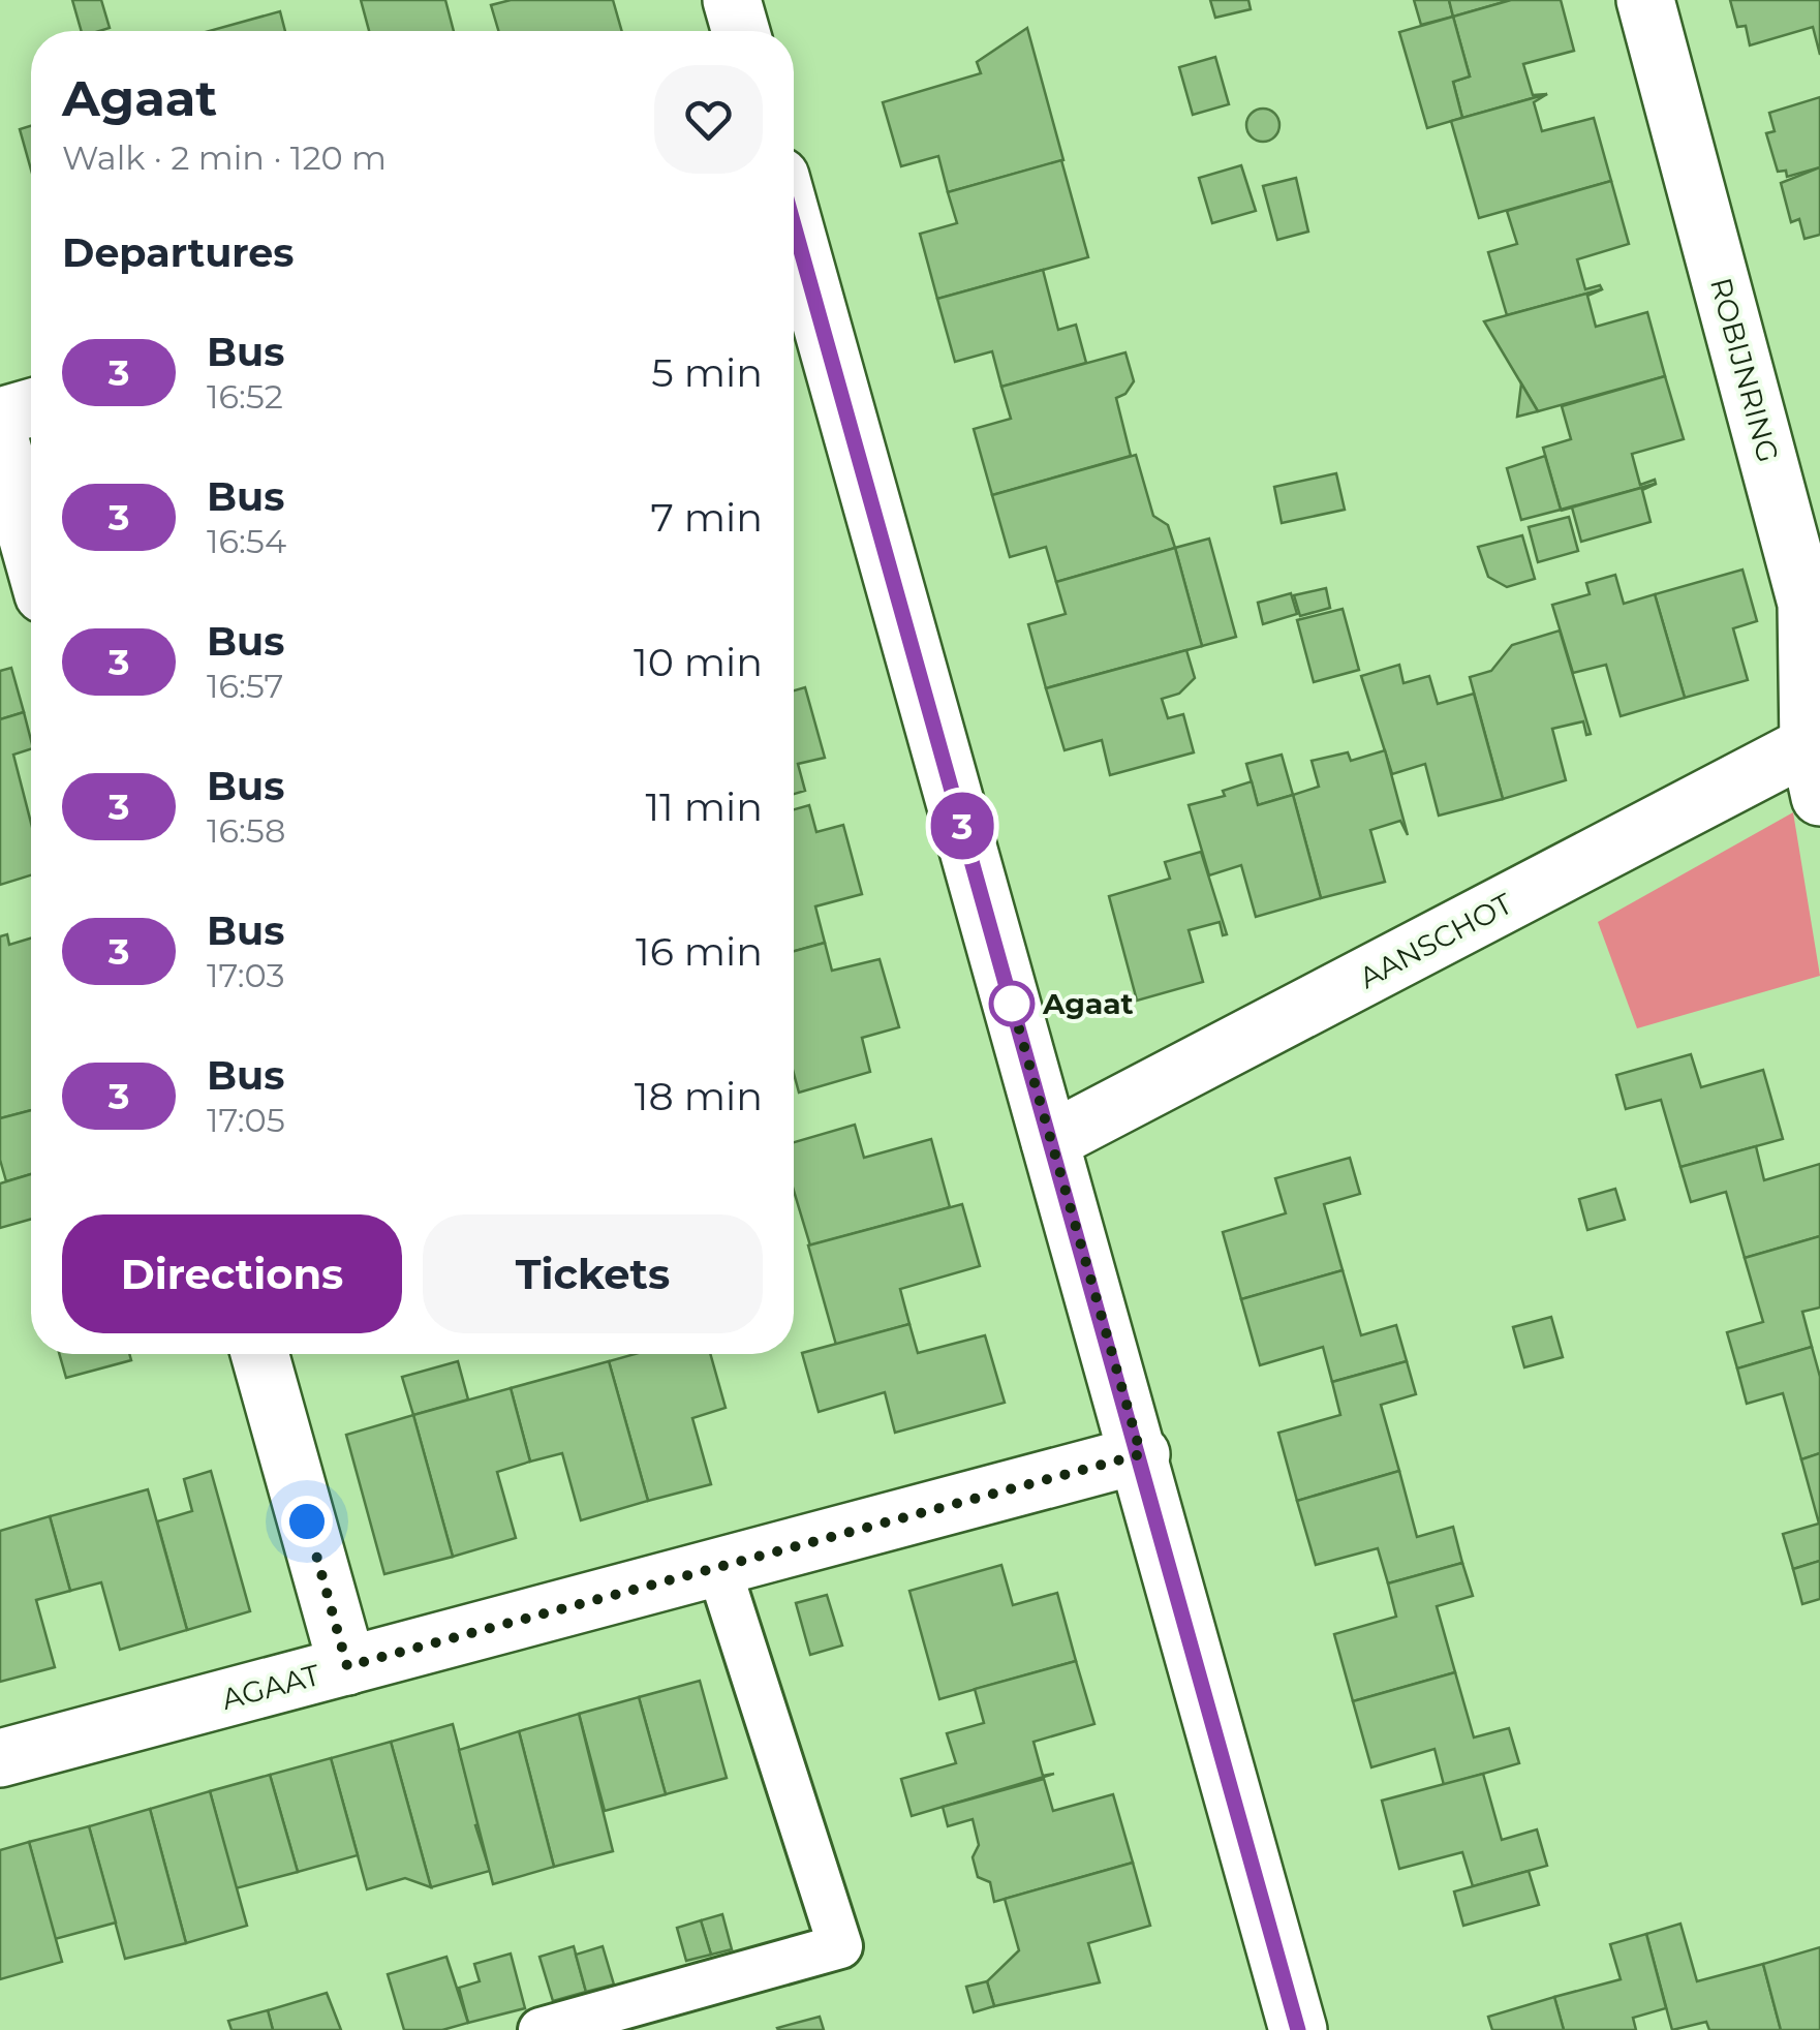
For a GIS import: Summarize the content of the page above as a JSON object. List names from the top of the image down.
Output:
{
  "streets": {
    "street": ["ROBIJNRING", "AANSCHOT", "AGAAT"]
  },
  "crossings": [
    ["ROBIJNRING", "AANSCHOT"]
  ],
  "places": ["Agaat"],
  "lines": ["bus line 3"],
  "page": {
    "on_map": "3",
    "heading": [
      ["Agaat", "Walk · 2 min · 120 m"],
      "Departures"
    ],
    "list": [
      {
        "mark": "3",
        "name": "Bus",
        "note": "16:52",
        "value": "5 min"
      },
      {
        "mark": "3",
        "name": "Bus",
        "note": "16:54",
        "value": "7 min"
      },
      {
        "mark": "3",
        "name": "Bus",
        "note": "16:57",
        "value": "10 min"
      },
      {
        "mark": "3",
        "name": "Bus",
        "note": "16:58",
        "value": "11 min"
      },
      {
        "mark": "3",
        "name": "Bus",
        "note": "17:03",
        "value": "16 min"
      },
      {
        "mark": "3",
        "name": "Bus",
        "note": "17:05",
        "value": "18 min"
      }
    ],
    "buttons": ["Directions", "Tickets"]
  }
}
